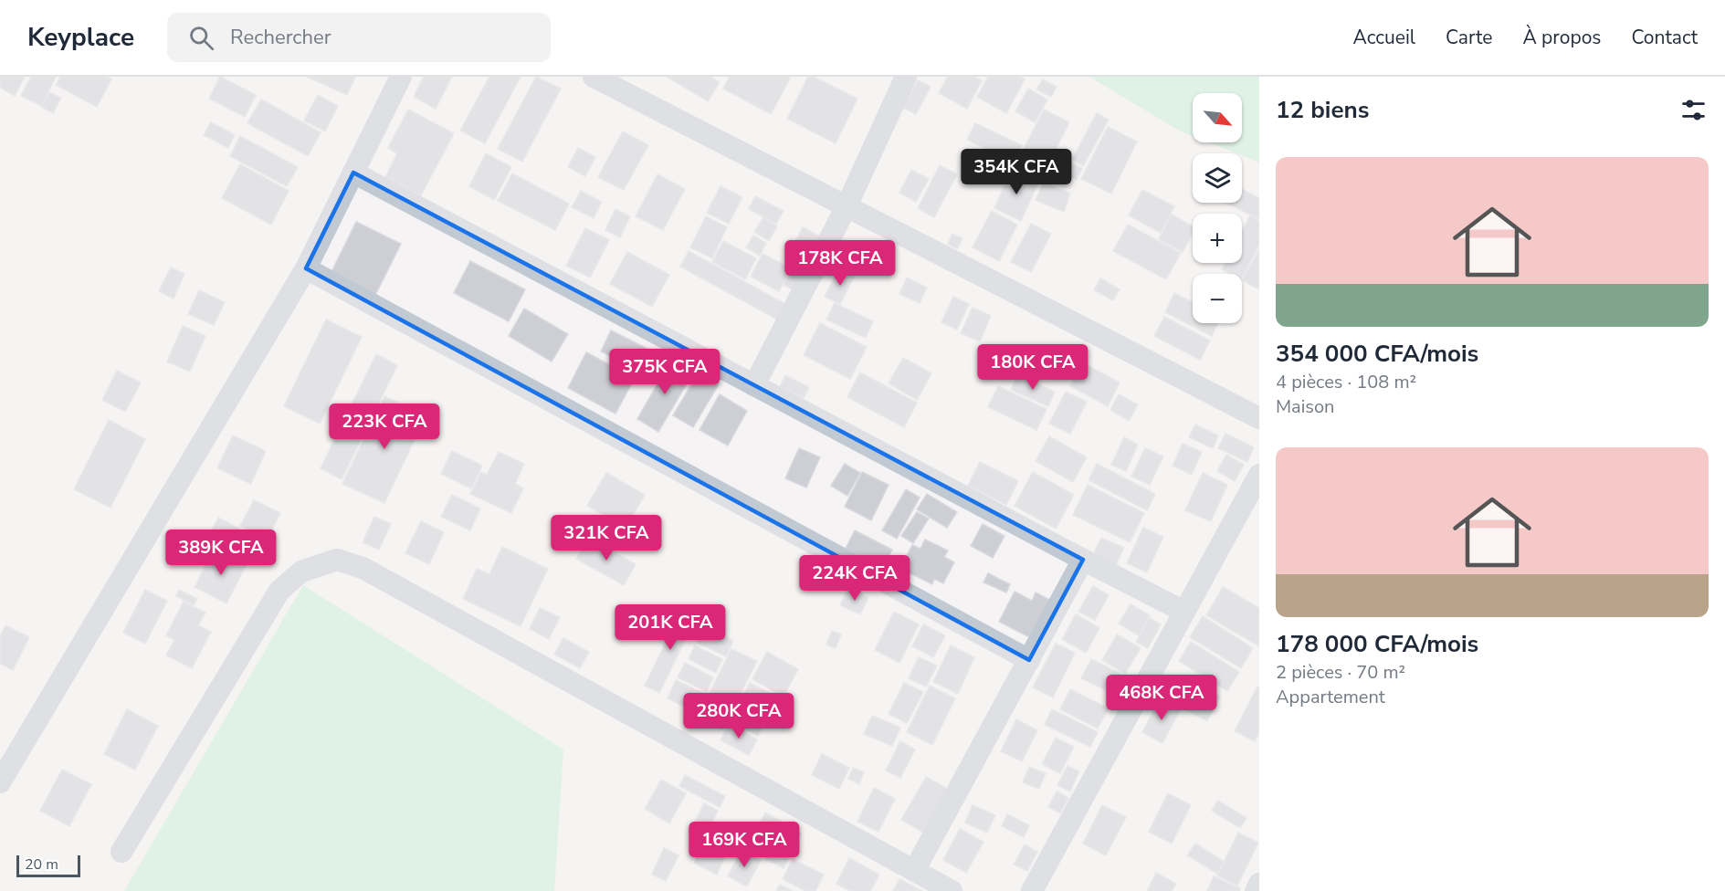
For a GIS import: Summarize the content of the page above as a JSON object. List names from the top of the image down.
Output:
{
  "scale_bar": "20 m",
  "north": "bottom right",
  "page": {
    "header": "Keyplace",
    "search": "Rechercher",
    "nav": [
      "Accueil",
      "Carte",
      "À propos",
      "Contact"
    ],
    "heading": "12 biens",
    "map_buttons": ["+", "−"],
    "list": [
      {
        "name": "354 000 CFA/mois",
        "note": "4 pièces · 108 m² · Maison"
      },
      {
        "name": "178 000 CFA/mois",
        "note": "2 pièces · 70 m² · Appartement"
      }
    ],
    "price": [
      "354K CFA",
      "178K CFA",
      "180K CFA",
      "375K CFA",
      "223K CFA",
      "321K CFA",
      "389K CFA",
      "224K CFA",
      "201K CFA",
      "468K CFA",
      "280K CFA",
      "169K CFA"
    ],
    "scale": "20 m"
  }
}
